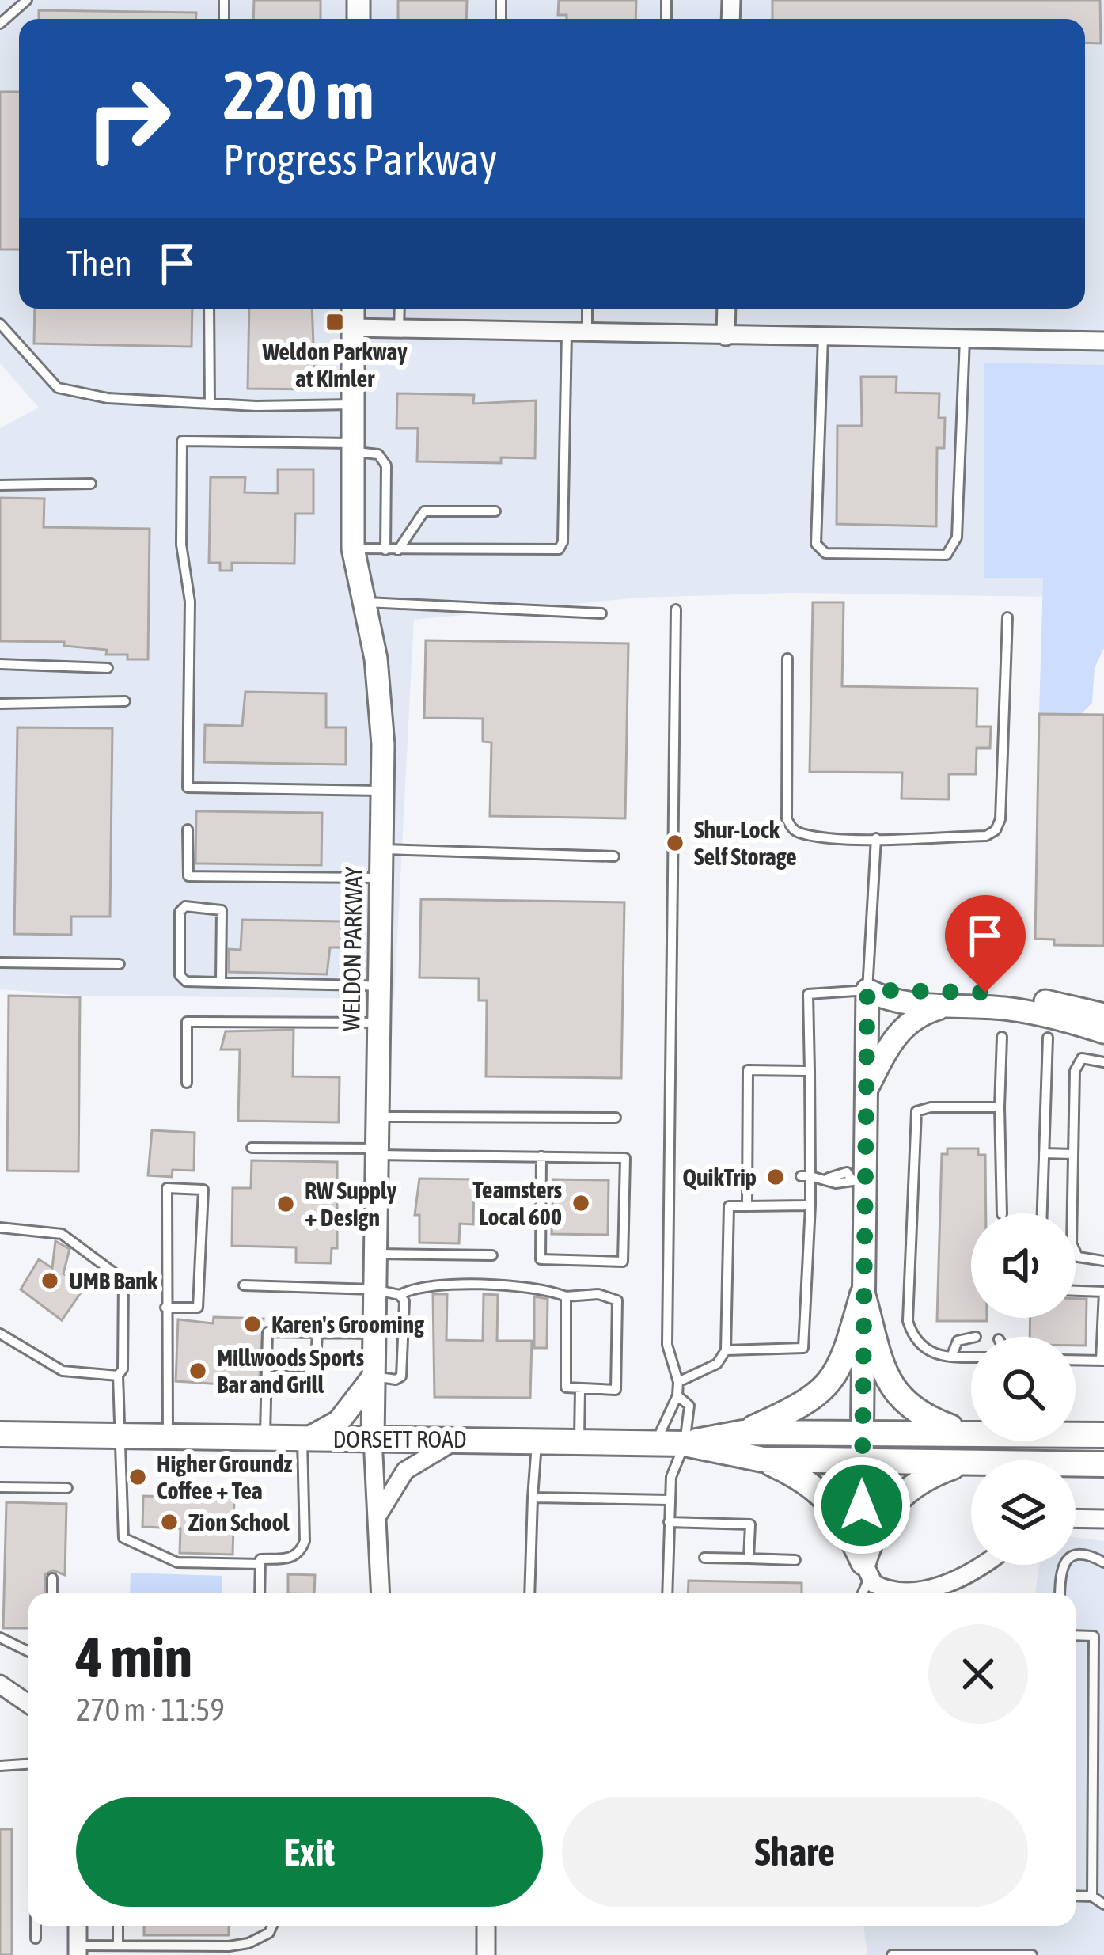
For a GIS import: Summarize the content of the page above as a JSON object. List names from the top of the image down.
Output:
{
  "streets": {
    "main road": ["DORSETT ROAD"],
    "street": ["WELDON PARKWAY"]
  },
  "crossings": [
    ["WELDON PARKWAY", "DORSETT ROAD"]
  ],
  "places": {
    "transit": ["Weldon Parkway at Kimler"],
    "other": [
      "Shur-Lock Self Storage",
      "QuikTrip",
      "Teamsters Local 600",
      "RW Supply + Design",
      "UMB Bank",
      "Karen's Grooming",
      "Millwoods Sports Bar and Grill",
      "Higher Groundz Coffee + Tea",
      "Zion School"
    ]
  },
  "page": {
    "turn": ["220 m", "Progress Parkway"],
    "then": "Then",
    "heading": ["4 min", "270 m · 11:59"],
    "buttons": ["Exit", "Share"]
  }
}
